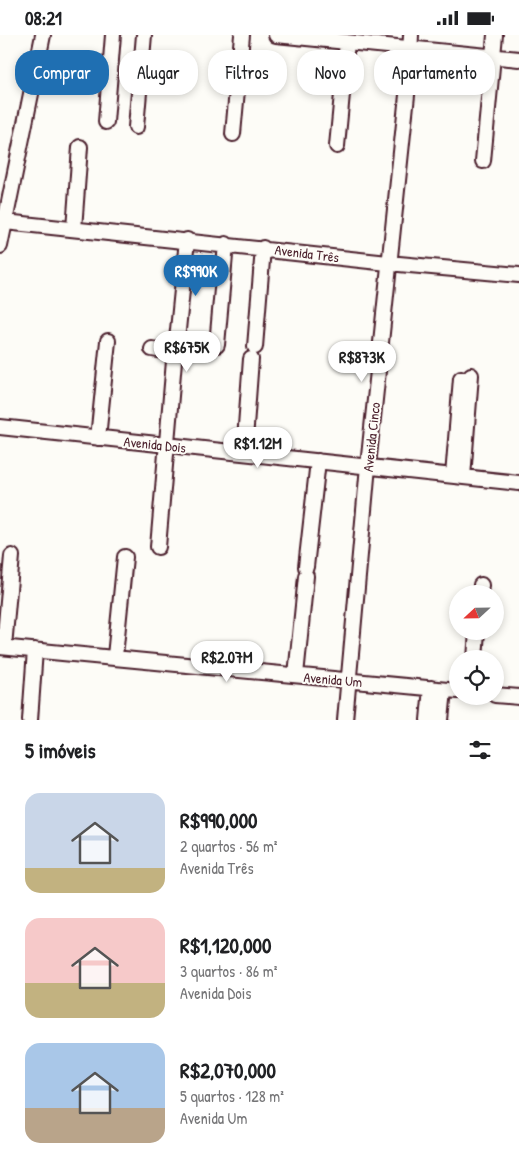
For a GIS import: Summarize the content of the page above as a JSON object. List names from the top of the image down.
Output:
{
  "streets": {
    "street": [
      "Avenida Três",
      "Avenida Cinco",
      "Avenida Dois",
      "Avenida Um"
    ]
  },
  "crossings": [
    ["Avenida Três", "Avenida Cinco"],
    ["Avenida Cinco", "Avenida Dois"],
    ["Avenida Cinco", "Avenida Um"]
  ],
  "north": "left",
  "page": {
    "status": "08:21",
    "chip": [
      "Comprar",
      "Alugar",
      "Filtros",
      "Novo",
      "Apartamento"
    ],
    "price": [
      "R$990K",
      "R$675K",
      "R$873K",
      "R$1.12M",
      "R$2.07M"
    ],
    "heading": "5 imóveis",
    "list": [
      {
        "name": "R$990,000",
        "note": "2 quartos · 56 m² · Avenida Três"
      },
      {
        "name": "R$1,120,000",
        "note": "3 quartos · 86 m² · Avenida Dois"
      },
      {
        "name": "R$2,070,000",
        "note": "5 quartos · 128 m² · Avenida Um"
      }
    ]
  }
}
